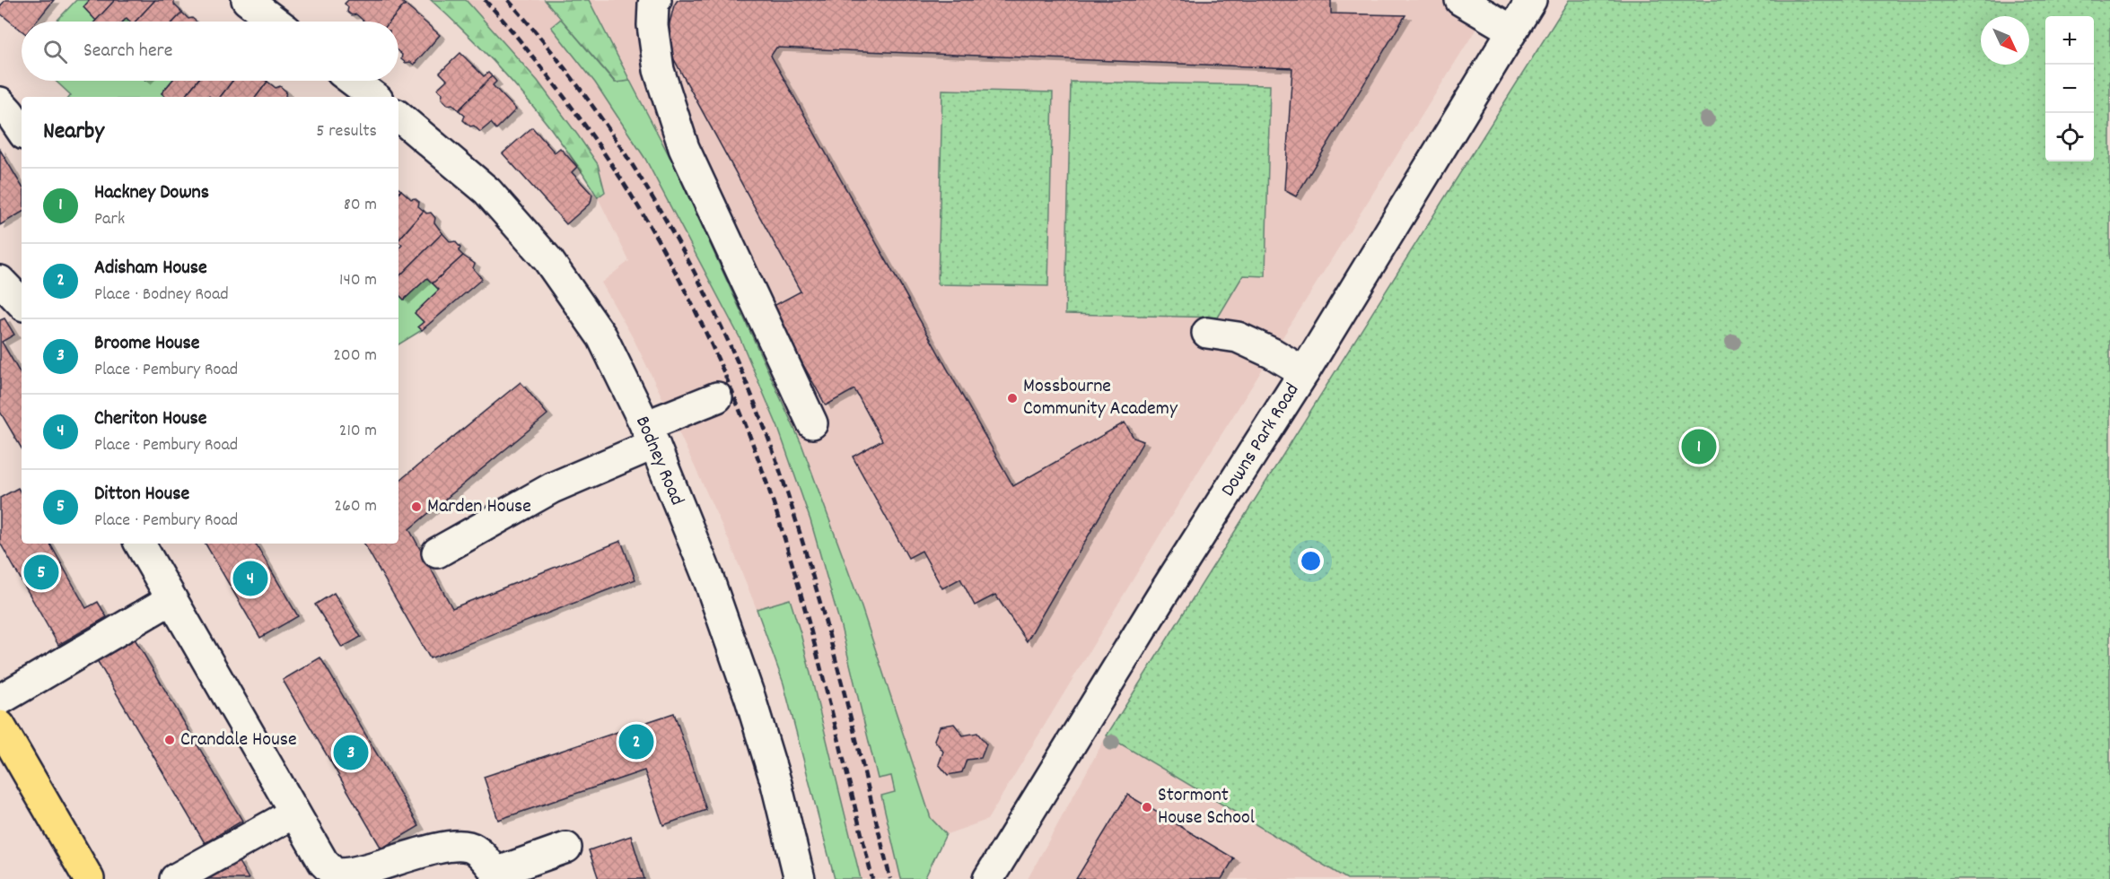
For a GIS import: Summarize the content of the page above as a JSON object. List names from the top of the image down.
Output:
{
  "streets": {
    "street": ["Downs Park Road", "Bodney Road"]
  },
  "places": [
    "Mossbourne Community Academy",
    "Marden House",
    "Crandale House",
    "Stormont House School"
  ],
  "north": "bottom right",
  "page": {
    "map_buttons": ["+", "−"],
    "search": "Search here",
    "heading": ["Nearby", "5 results"],
    "list": [
      {
        "mark": "1",
        "name": "Hackney Downs",
        "note": "Park",
        "value": "80 m"
      },
      {
        "mark": "2",
        "name": "Adisham House",
        "note": "Place · Bodney Road",
        "value": "140 m"
      },
      {
        "mark": "3",
        "name": "Broome House",
        "note": "Place · Pembury Road",
        "value": "200 m"
      },
      {
        "mark": "4",
        "name": "Cheriton House",
        "note": "Place · Pembury Road",
        "value": "210 m"
      },
      {
        "mark": "5",
        "name": "Ditton House",
        "note": "Place · Pembury Road",
        "value": "260 m"
      }
    ],
    "pins": [
      "1",
      "5",
      "4",
      "2",
      "3"
    ]
  }
}
